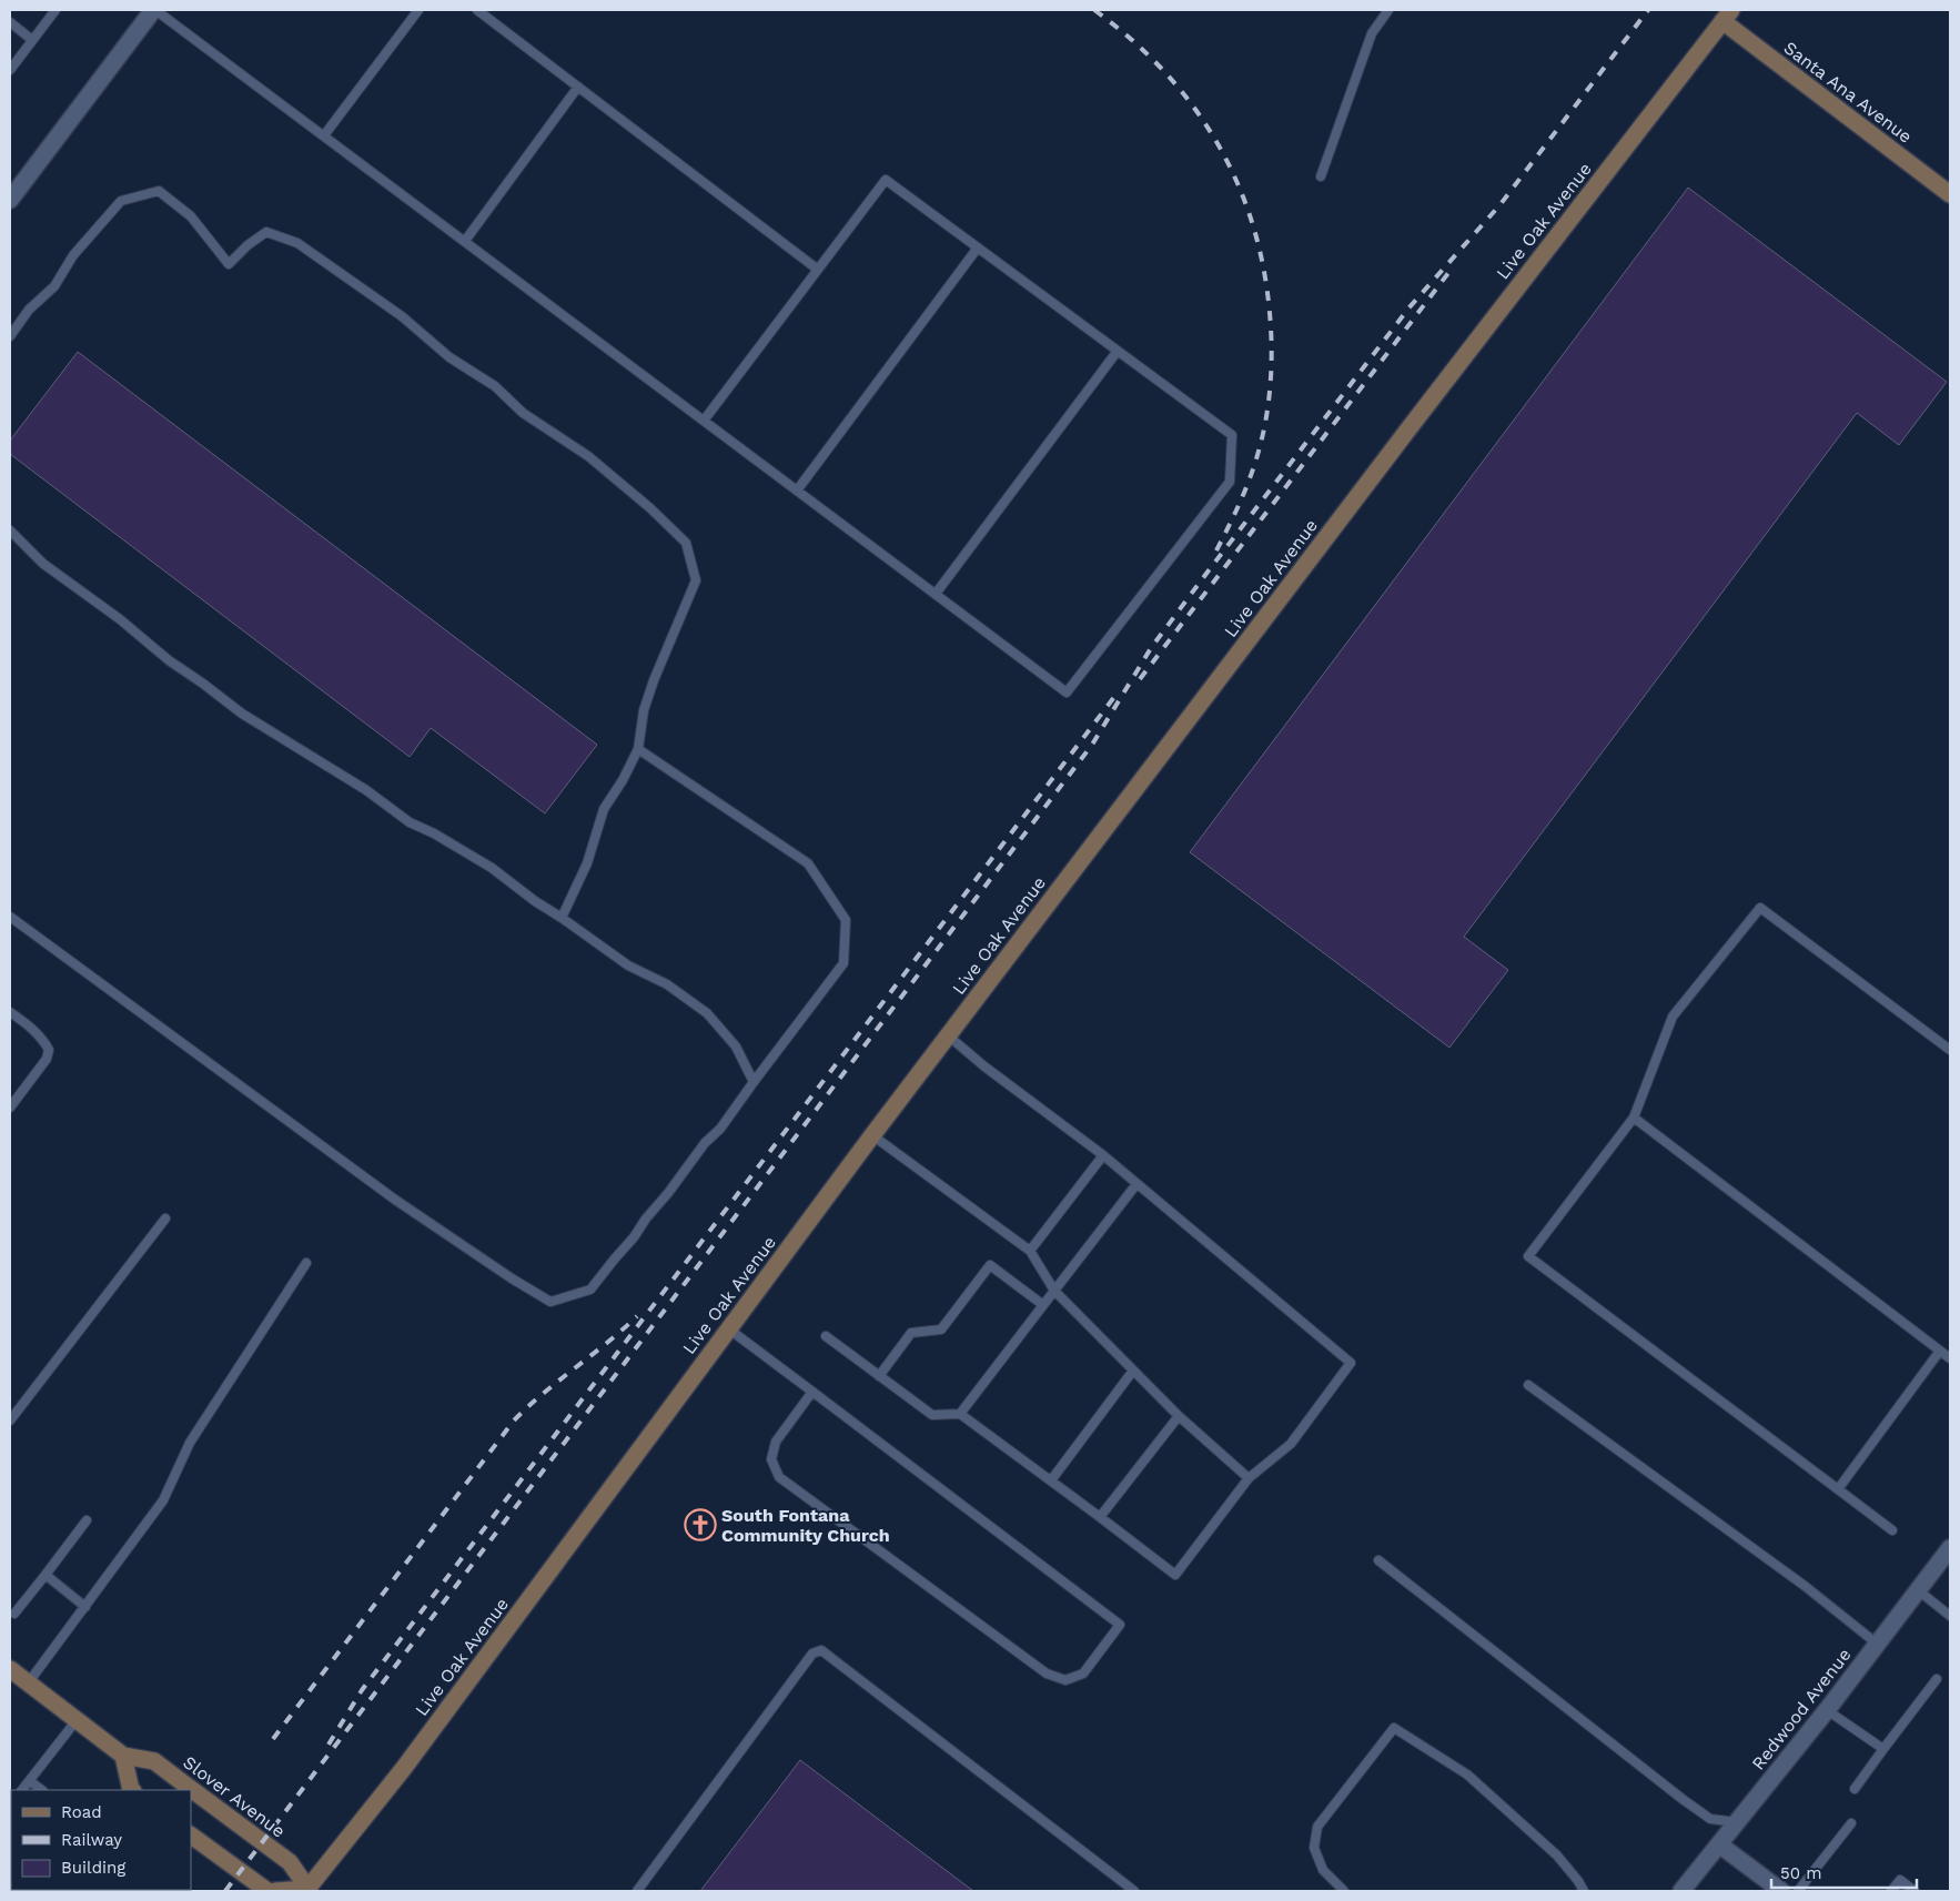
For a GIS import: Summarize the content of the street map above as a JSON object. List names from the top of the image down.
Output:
{
  "streets": {
    "street": [
      "Santa Ana Avenue",
      "Live Oak Avenue",
      "Redwood Avenue",
      "Slover Avenue"
    ]
  },
  "crossings": [
    ["Santa Ana Avenue", "Live Oak Avenue"],
    ["Live Oak Avenue", "Slover Avenue"]
  ],
  "places": {
    "church": ["South Fontana Community Church"]
  },
  "legend": ["Road", "Railway", "Building"],
  "scale_bar": "50 m"
}
